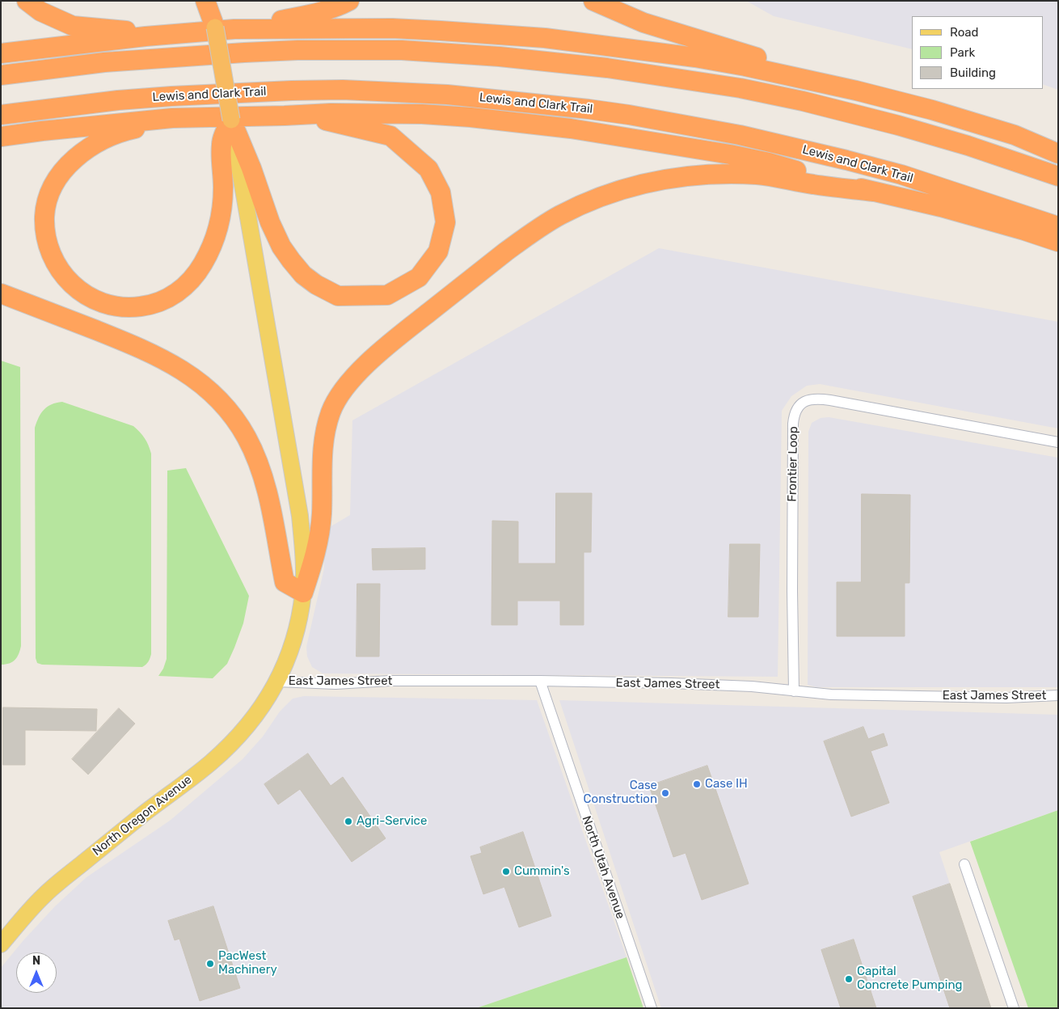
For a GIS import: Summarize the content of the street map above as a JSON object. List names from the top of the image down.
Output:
{
  "streets": {
    "highway": ["Lewis and Clark Trail"],
    "main road": ["North Oregon Avenue"],
    "street": ["Frontier Loop", "East James Street", "North Utah Avenue"]
  },
  "crossings": [
    ["Frontier Loop", "East James Street"],
    ["East James Street", "North Oregon Avenue"],
    ["East James Street", "North Utah Avenue"]
  ],
  "places": [
    "Case IH",
    "Case Construction",
    "Agri-Service",
    "Cummin's",
    "PacWest Machinery",
    "Capital Concrete Pumping"
  ],
  "legend": ["Road", "Park", "Building"],
  "north": "top"
}
